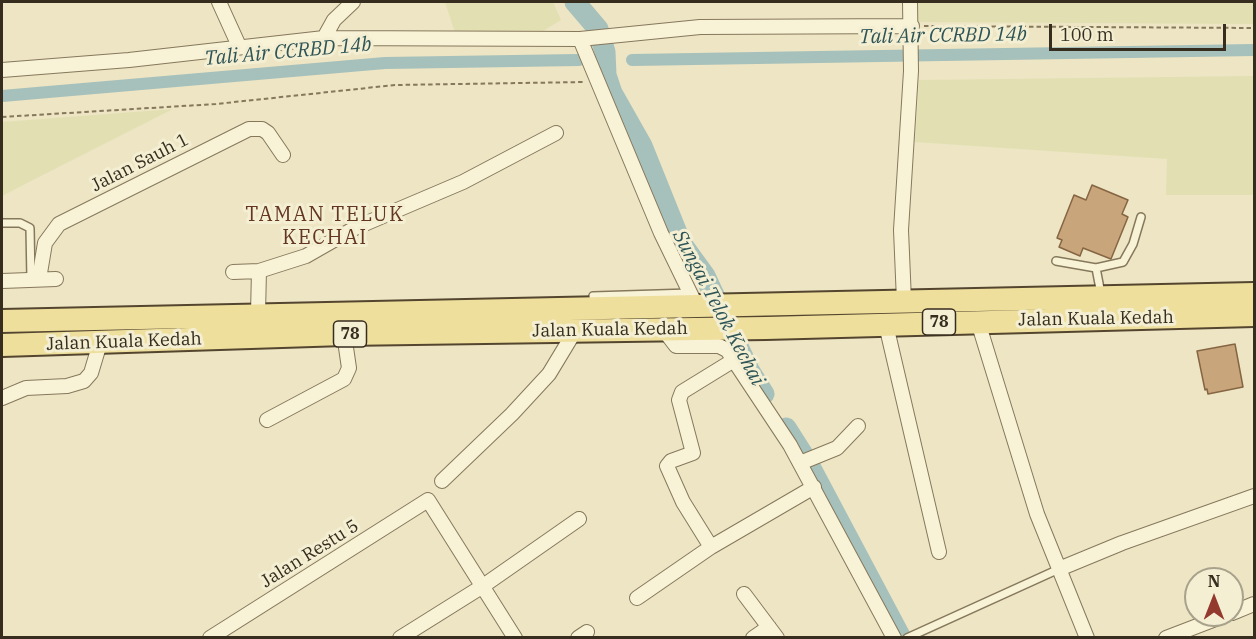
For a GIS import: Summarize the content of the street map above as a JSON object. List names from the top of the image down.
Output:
{
  "streets": {
    "main road": ["Jalan Kuala Kedah", "78"],
    "street": ["Jalan Sauh 1", "Jalan Restu 5"]
  },
  "districts": ["TAMAN TELUK KECHAI"],
  "water": ["Tali Air CCRBD 14b", "Sungai Telok Kechai"],
  "scale_bar": "100 m",
  "north": "top"
}
